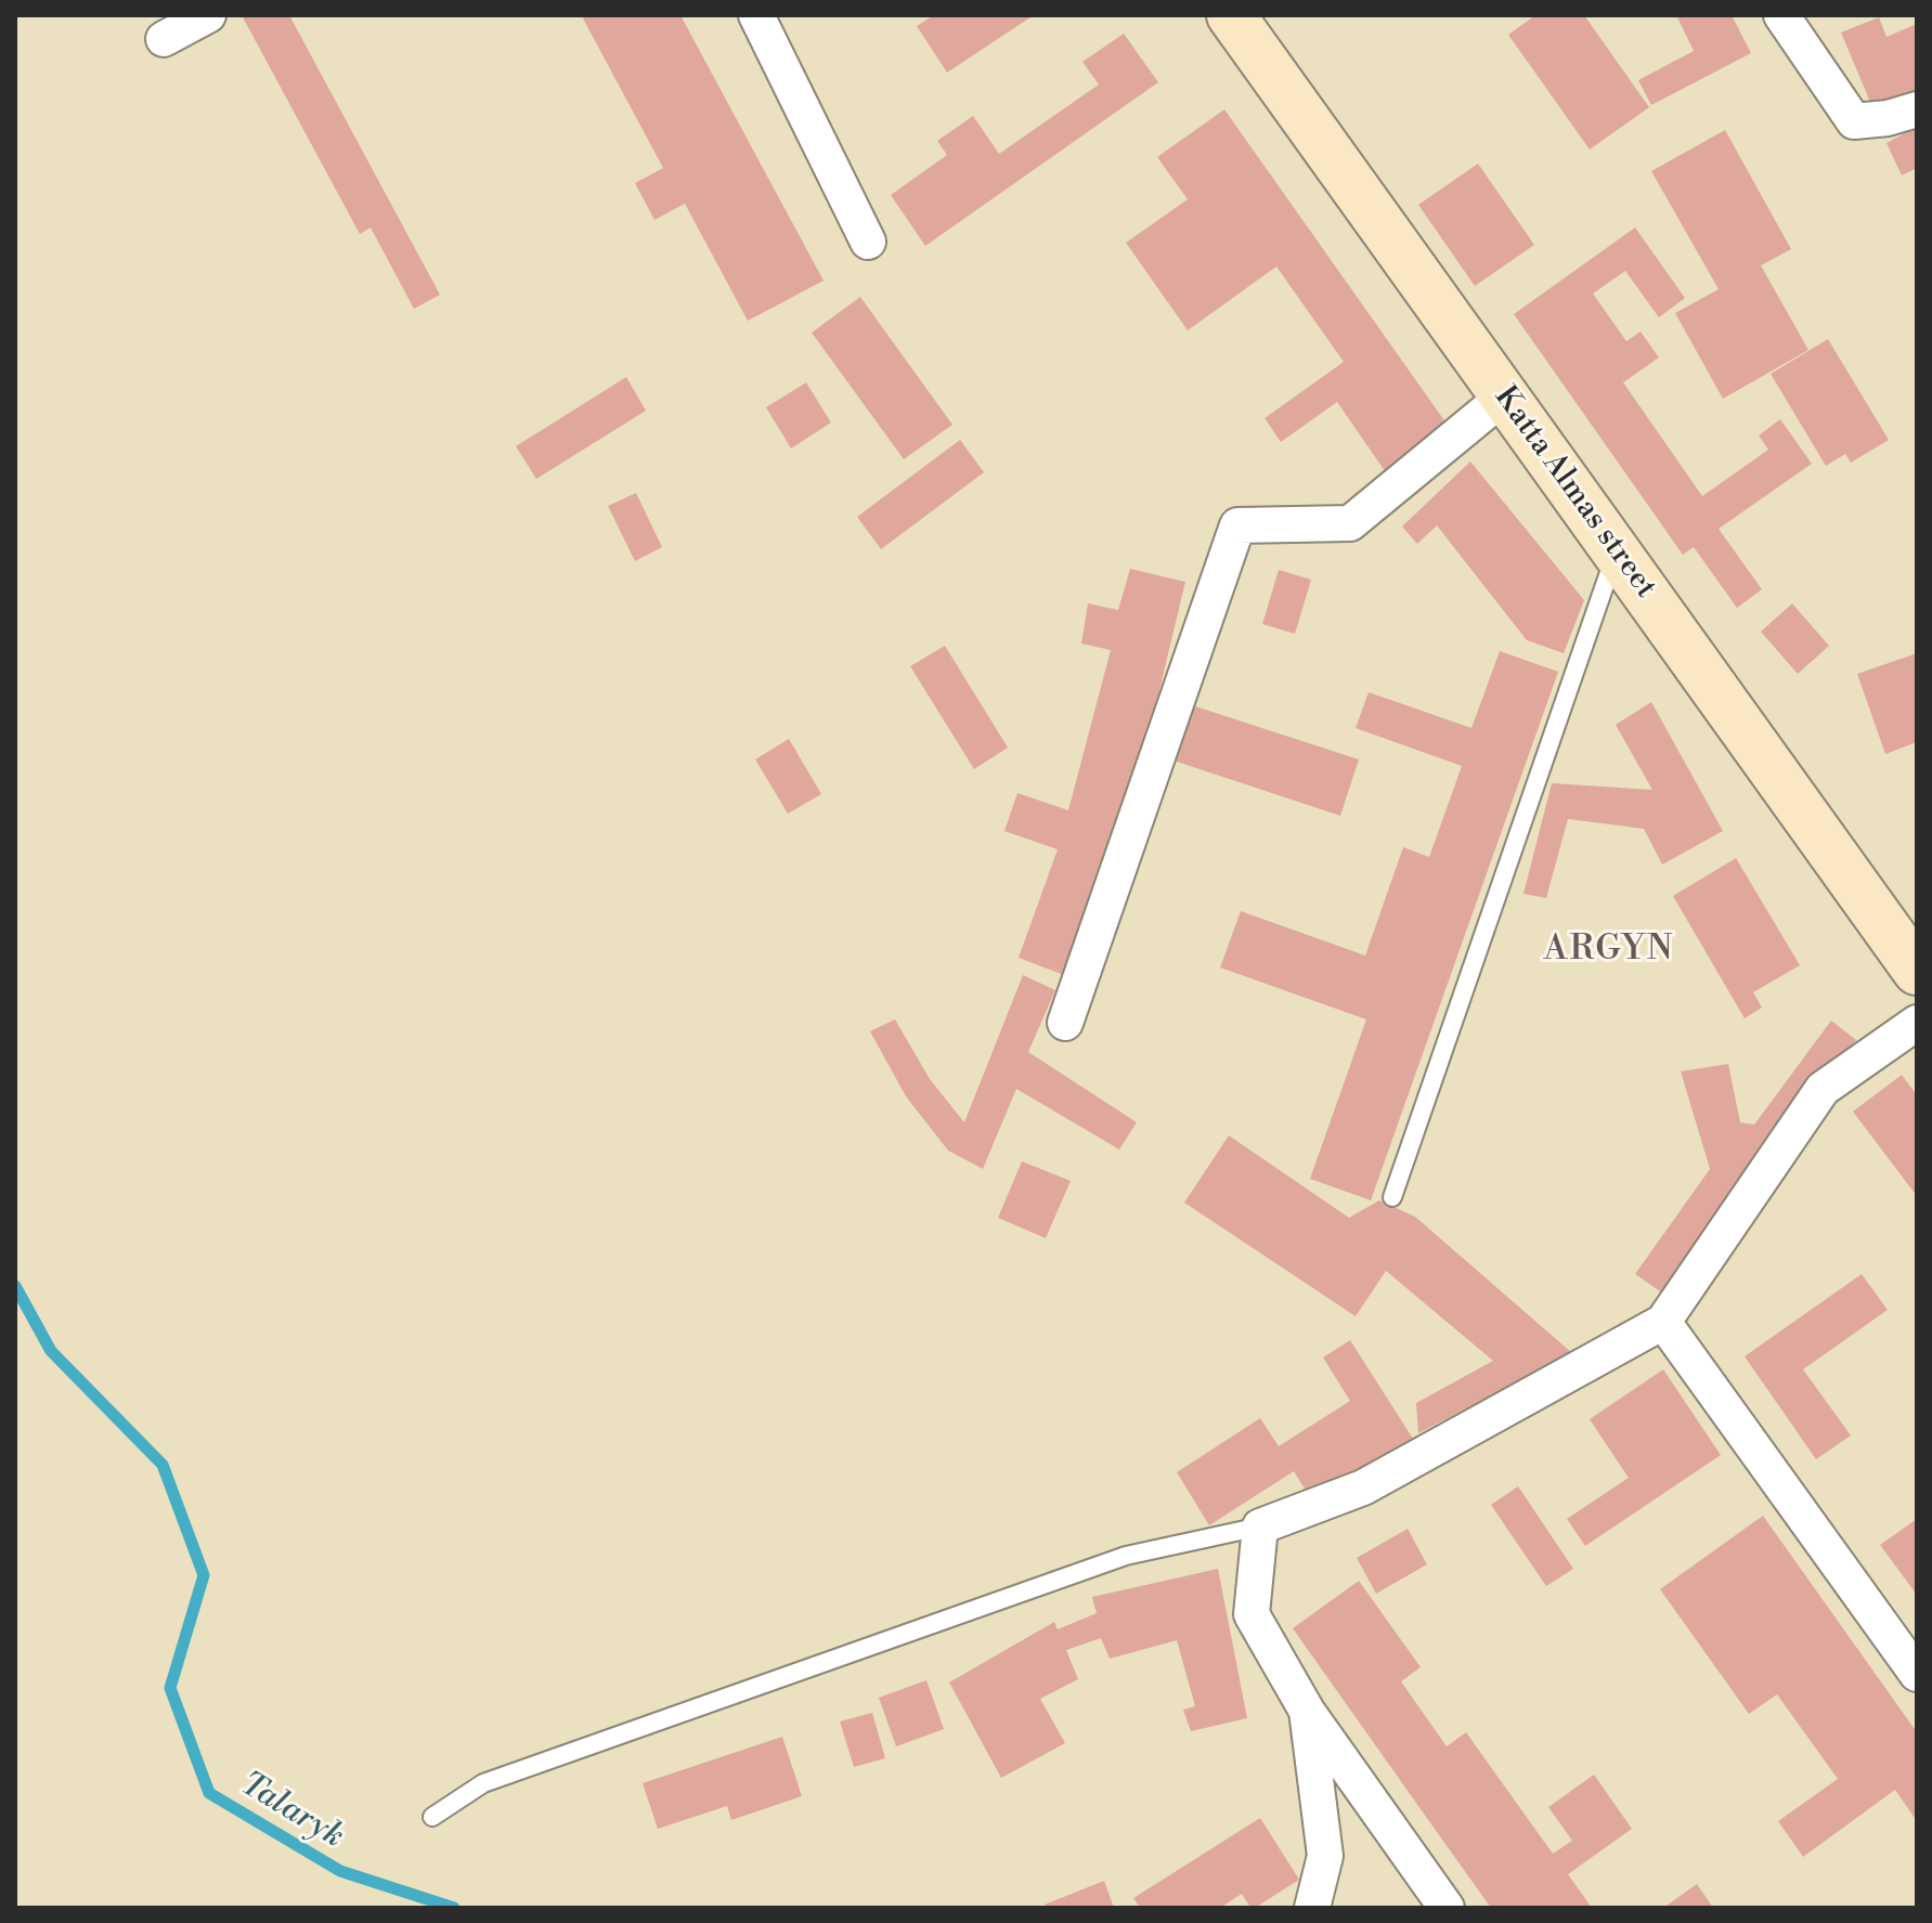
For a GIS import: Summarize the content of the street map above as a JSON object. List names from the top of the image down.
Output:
{
  "streets": {
    "street": ["Katta Almas street"]
  },
  "districts": ["ARGYN"],
  "water": ["Talaryk"]
}
